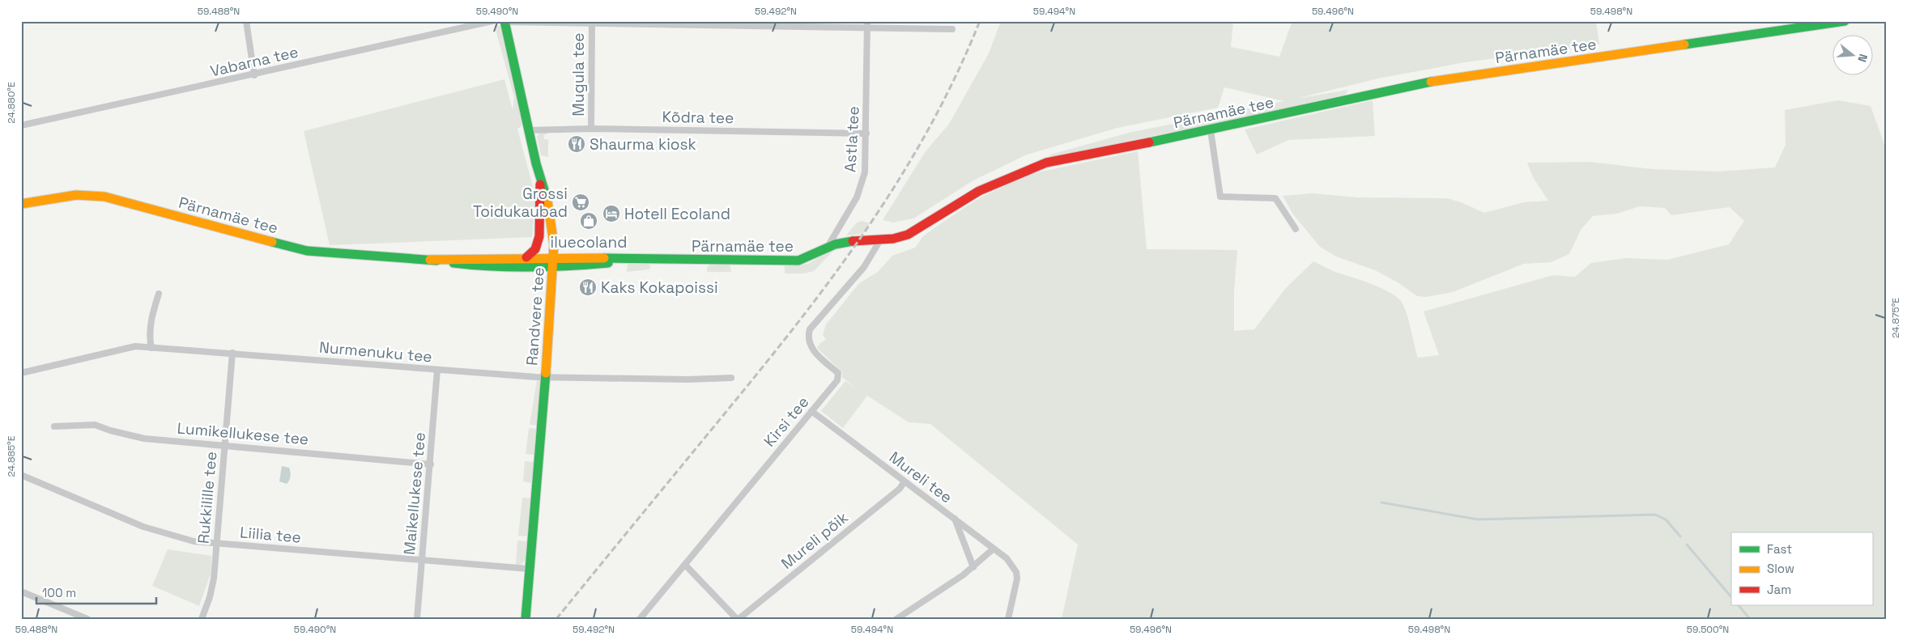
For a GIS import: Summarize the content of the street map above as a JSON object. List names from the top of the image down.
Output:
{
  "streets": {
    "main road": ["Pärnamäe tee", "Randvere tee"],
    "street": [
      "Vabarna tee",
      "Mugula tee",
      "Kõdra tee",
      "Astla tee",
      "Nurmenuku tee",
      "Kirsi tee",
      "Lumikellukese tee",
      "Mureli tee",
      "Maikellukese tee",
      "Rukkilille tee",
      "Liilia tee",
      "Mureli põik"
    ]
  },
  "crossings": [
    ["Pärnamäe tee", "Astla tee"],
    ["Pärnamäe tee", "Randvere tee"],
    ["Pärnamäe tee", "Kirsi tee"],
    ["Mugula tee", "Kõdra tee"],
    ["Kõdra tee", "Astla tee"],
    ["Kõdra tee", "Randvere tee"],
    ["Randvere tee", "Nurmenuku tee"],
    ["Randvere tee", "Liilia tee"],
    ["Nurmenuku tee", "Maikellukese tee"],
    ["Nurmenuku tee", "Rukkilille tee"],
    ["Kirsi tee", "Mureli tee"],
    ["Lumikellukese tee", "Maikellukese tee"],
    ["Lumikellukese tee", "Rukkilille tee"],
    ["Mureli tee", "Mureli põik"],
    ["Maikellukese tee", "Liilia tee"],
    ["Rukkilille tee", "Liilia tee"]
  ],
  "places": {
    "restaurant": ["Shaurma kiosk", "Kaks Kokapoissi"],
    "supermarket": ["Grossi Toidukaubad"],
    "hotel": ["Hotell Ecoland"],
    "shop": ["iluecoland"]
  },
  "legend": ["Fast", "Slow", "Jam"],
  "scale_bar": "100 m",
  "north": "right",
  "coordinates": [
    "59.488°N",
    "59.490°N",
    "59.492°N",
    "59.494°N",
    "59.496°N",
    "59.498°N",
    "24.880°E",
    "24.875°E",
    "24.885°E",
    "59.500°N"
  ]
}
